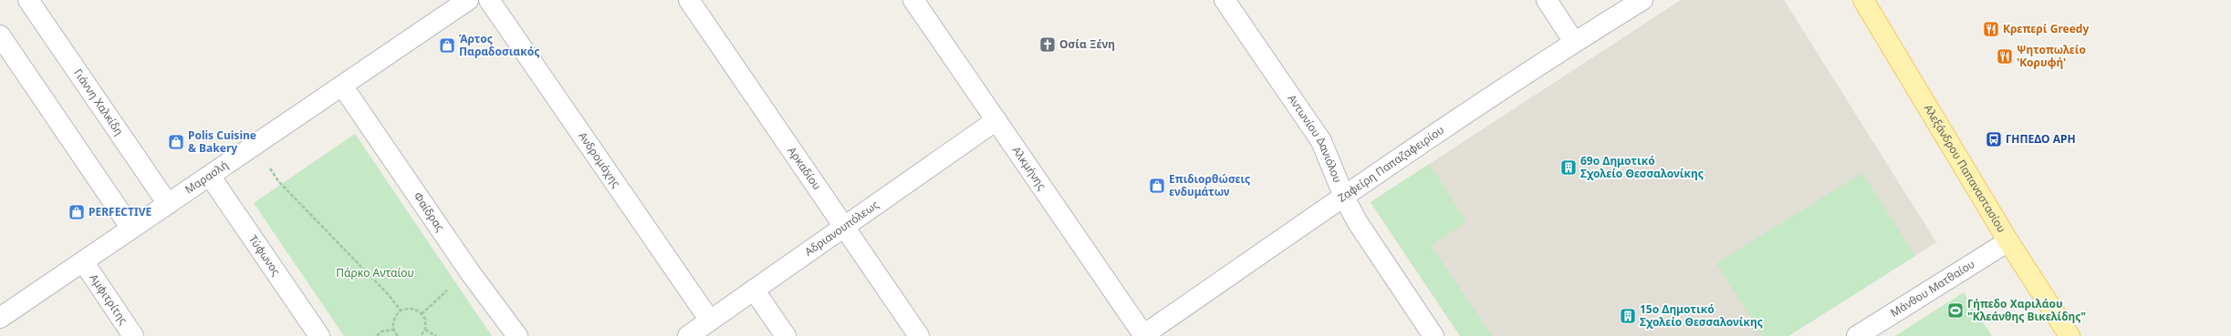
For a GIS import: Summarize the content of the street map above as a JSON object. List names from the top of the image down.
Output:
{
  "streets": {
    "main road": ["Αλεξάνδρου Παπαναστασίου"],
    "street": [
      "Γιάννη Χαλκίδη",
      "Αντωνίου Δανιόλου",
      "Ανδρομάχης",
      "Ζαφείρη Παπαζαφειρίου",
      "Αρκαδίου",
      "Αλκμήνης",
      "Μαρασλή",
      "Φαίδρας",
      "Αδριανουπόλεως",
      "Τύφωνος",
      "Μάνθου Ματθαίου",
      "Αμφιτρίτης"
    ]
  },
  "crossings": [
    ["Γιάννη Χαλκίδη", "Μαρασλή"],
    ["Αντωνίου Δανιόλου", "Ζαφείρη Παπαζαφειρίου"],
    ["Ανδρομάχης", "Αδριανουπόλεως"],
    ["Ζαφείρη Παπαζαφειρίου", "Αλκμήνης"],
    ["Αρκαδίου", "Αδριανουπόλεως"],
    ["Αλκμήνης", "Αδριανουπόλεως"],
    ["Αλεξάνδρου Παπαναστασίου", "Μάνθου Ματθαίου"],
    ["Μαρασλή", "Φαίδρας"],
    ["Μαρασλή", "Τύφωνος"],
    ["Μαρασλή", "Αμφιτρίτης"]
  ],
  "parks": ["Πάρκο Ανταίου"],
  "places": {
    "restaurant": ["Κρεπερί Greedy", "Ψητοπωλείο 'Κορυφή'"],
    "church": ["Οσία Ξένη"],
    "shop": [
      "Άρτος Παραδοσιακός",
      "Polis Cuisine & Bakery",
      "Επιδιορθώσεις ενδυμάτων",
      "PERFECTIVE"
    ],
    "bus stop": ["ΓΗΠΕΔΟ ΑΡΗ"],
    "building": ["69ο Δημοτικό Σχολείο Θεσσαλονίκης", "15ο Δημοτικό Σχολείο Θεσσαλονίκης"],
    "sports": ["Γήπεδο Χαριλάου \"Κλεάνθης Βικελίδης\""]
  }
}
